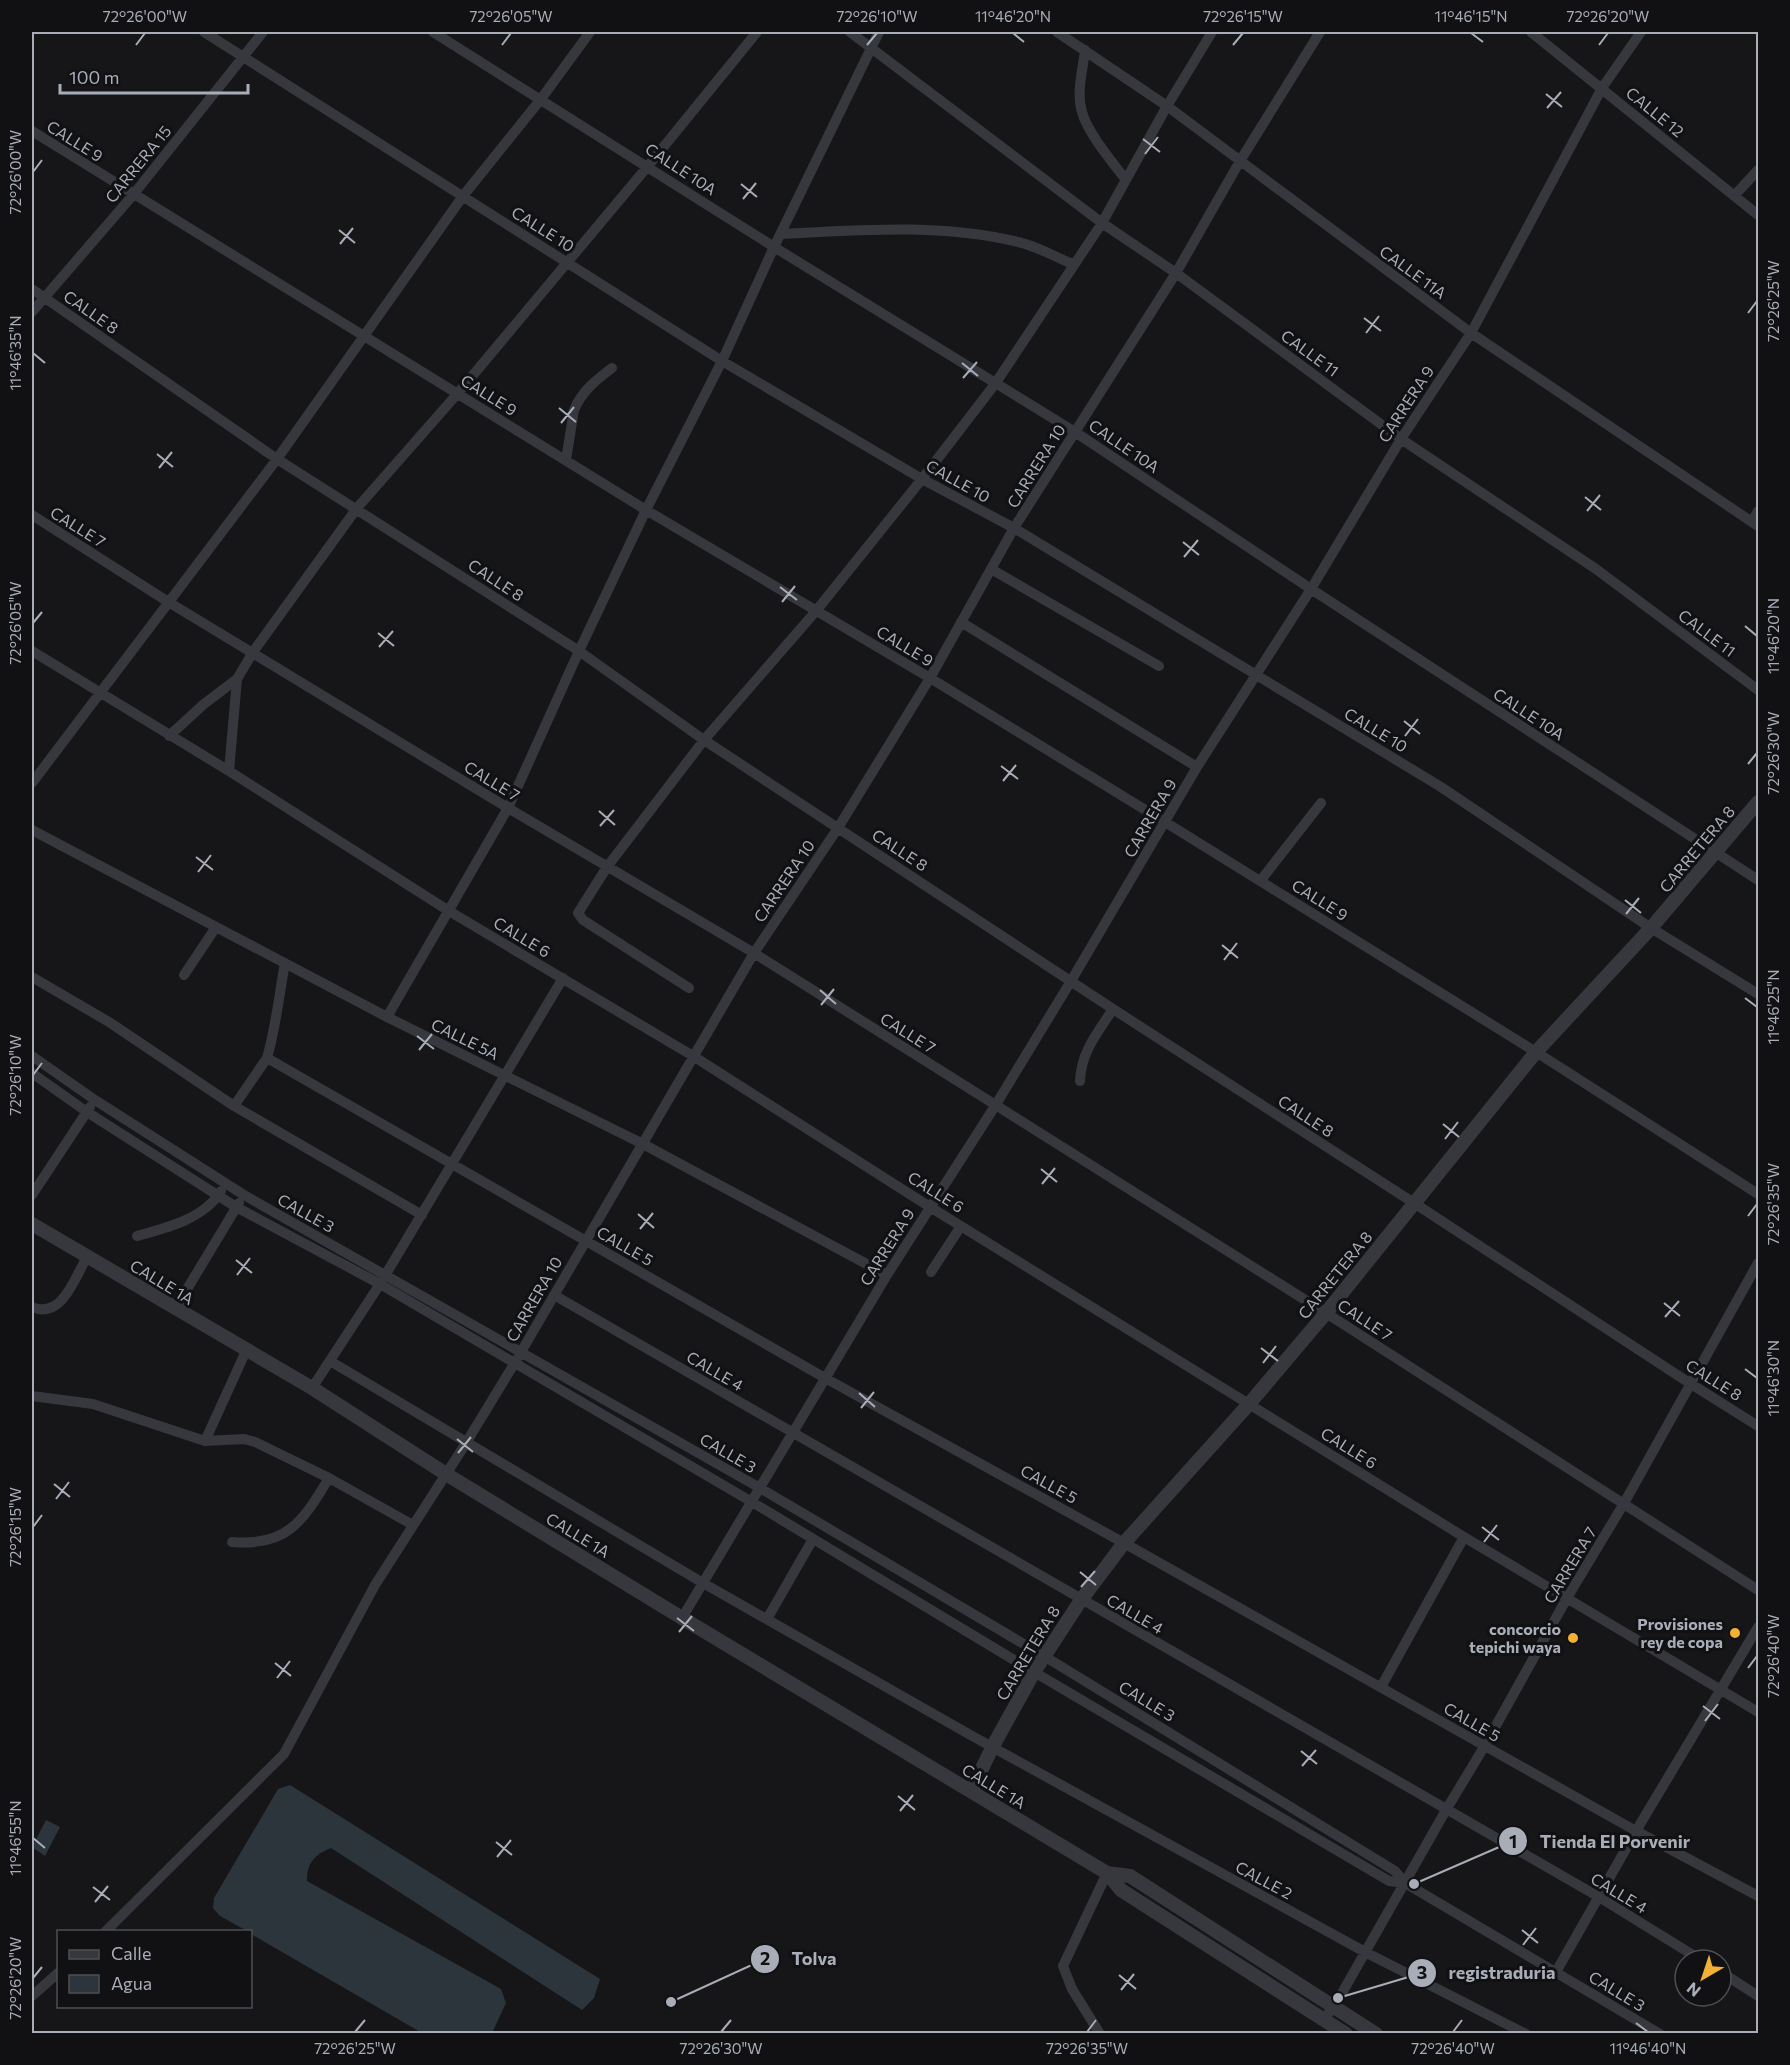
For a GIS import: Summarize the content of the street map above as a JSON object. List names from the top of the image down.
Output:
{
  "streets": {
    "street": [
      "CALLE 12",
      "CALLE 9",
      "CARRERA 15",
      "CALLE 10A",
      "CALLE 10",
      "CALLE 11A",
      "CALLE 8",
      "CALLE 11",
      "CARRERA 9",
      "CARRERA 10",
      "CALLE 7",
      "CARRETERA 8",
      "CALLE 6",
      "CALLE 5A",
      "CALLE 3",
      "CALLE 5",
      "CALLE 1A",
      "CALLE 4",
      "CARRERA 7",
      "CALLE 2"
    ]
  },
  "crossings": [
    ["CALLE 12", "CARRERA 9"],
    ["CALLE 9", "CARRERA 15"],
    ["CALLE 9", "CARRERA 9"],
    ["CALLE 9", "CARRERA 10"],
    ["CALLE 9", "CARRETERA 8"],
    ["CARRERA 15", "CALLE 10"],
    ["CARRERA 15", "CALLE 8"],
    ["CALLE 10A", "CARRERA 9"],
    ["CALLE 10A", "CARRERA 10"],
    ["CALLE 10A", "CARRETERA 8"],
    ["CALLE 10", "CARRERA 9"],
    ["CALLE 10", "CARRERA 10"],
    ["CALLE 10", "CARRETERA 8"],
    ["CALLE 11A", "CARRERA 9"],
    ["CALLE 11A", "CARRERA 10"],
    ["CALLE 8", "CARRERA 9"],
    ["CALLE 8", "CARRERA 10"],
    ["CALLE 8", "CARRETERA 8"],
    ["CALLE 8", "CARRERA 7"],
    ["CALLE 11", "CARRERA 9"],
    ["CALLE 11", "CARRERA 10"],
    ["CARRERA 9", "CALLE 7"],
    ["CARRERA 9", "CALLE 6"],
    ["CARRERA 9", "CALLE 5A"],
    ["CARRERA 9", "CALLE 3"],
    ["CARRERA 9", "CALLE 5"],
    ["CARRERA 9", "CALLE 1A"],
    ["CARRERA 9", "CALLE 4"],
    ["CARRERA 9", "CALLE 2"],
    ["CARRERA 10", "CALLE 7"],
    ["CARRERA 10", "CALLE 6"],
    ["CARRERA 10", "CALLE 5A"],
    ["CARRERA 10", "CALLE 3"],
    ["CARRERA 10", "CALLE 5"],
    ["CARRERA 10", "CALLE 1A"],
    ["CARRERA 10", "CALLE 4"],
    ["CARRERA 10", "CALLE 2"],
    ["CALLE 7", "CARRETERA 8"],
    ["CALLE 7", "CARRERA 7"],
    ["CARRETERA 8", "CALLE 6"],
    ["CARRETERA 8", "CALLE 3"],
    ["CARRETERA 8", "CALLE 5"],
    ["CARRETERA 8", "CALLE 1A"],
    ["CARRETERA 8", "CALLE 4"],
    ["CARRETERA 8", "CALLE 2"],
    ["CALLE 6", "CARRERA 7"],
    ["CALLE 3", "CARRERA 7"],
    ["CALLE 5", "CARRERA 7"],
    ["CALLE 1A", "CARRERA 7"],
    ["CALLE 4", "CARRERA 7"],
    ["CARRERA 7", "CALLE 2"]
  ],
  "places": [
    "Provisiones rey de copa",
    "concorcio tepichi waya",
    "Tienda El Porvenir",
    "registraduria",
    "Tolva"
  ],
  "legend": ["Calle", "Agua"],
  "scale_bar": "100 m",
  "north": "bottom left",
  "coordinates": [
    "72°26'00\"W",
    "72°26'05\"W",
    "72°26'10\"W",
    "11°46'20\"N",
    "72°26'15\"W",
    "11°46'15\"N",
    "72°26'20\"W",
    "72°26'25\"W",
    "11°46'35\"N",
    "72°26'30\"W",
    "11°46'25\"N",
    "72°26'35\"W",
    "11°46'30\"N",
    "72°26'40\"W",
    "11°46'55\"N",
    "11°46'40\"N"
  ]
}
